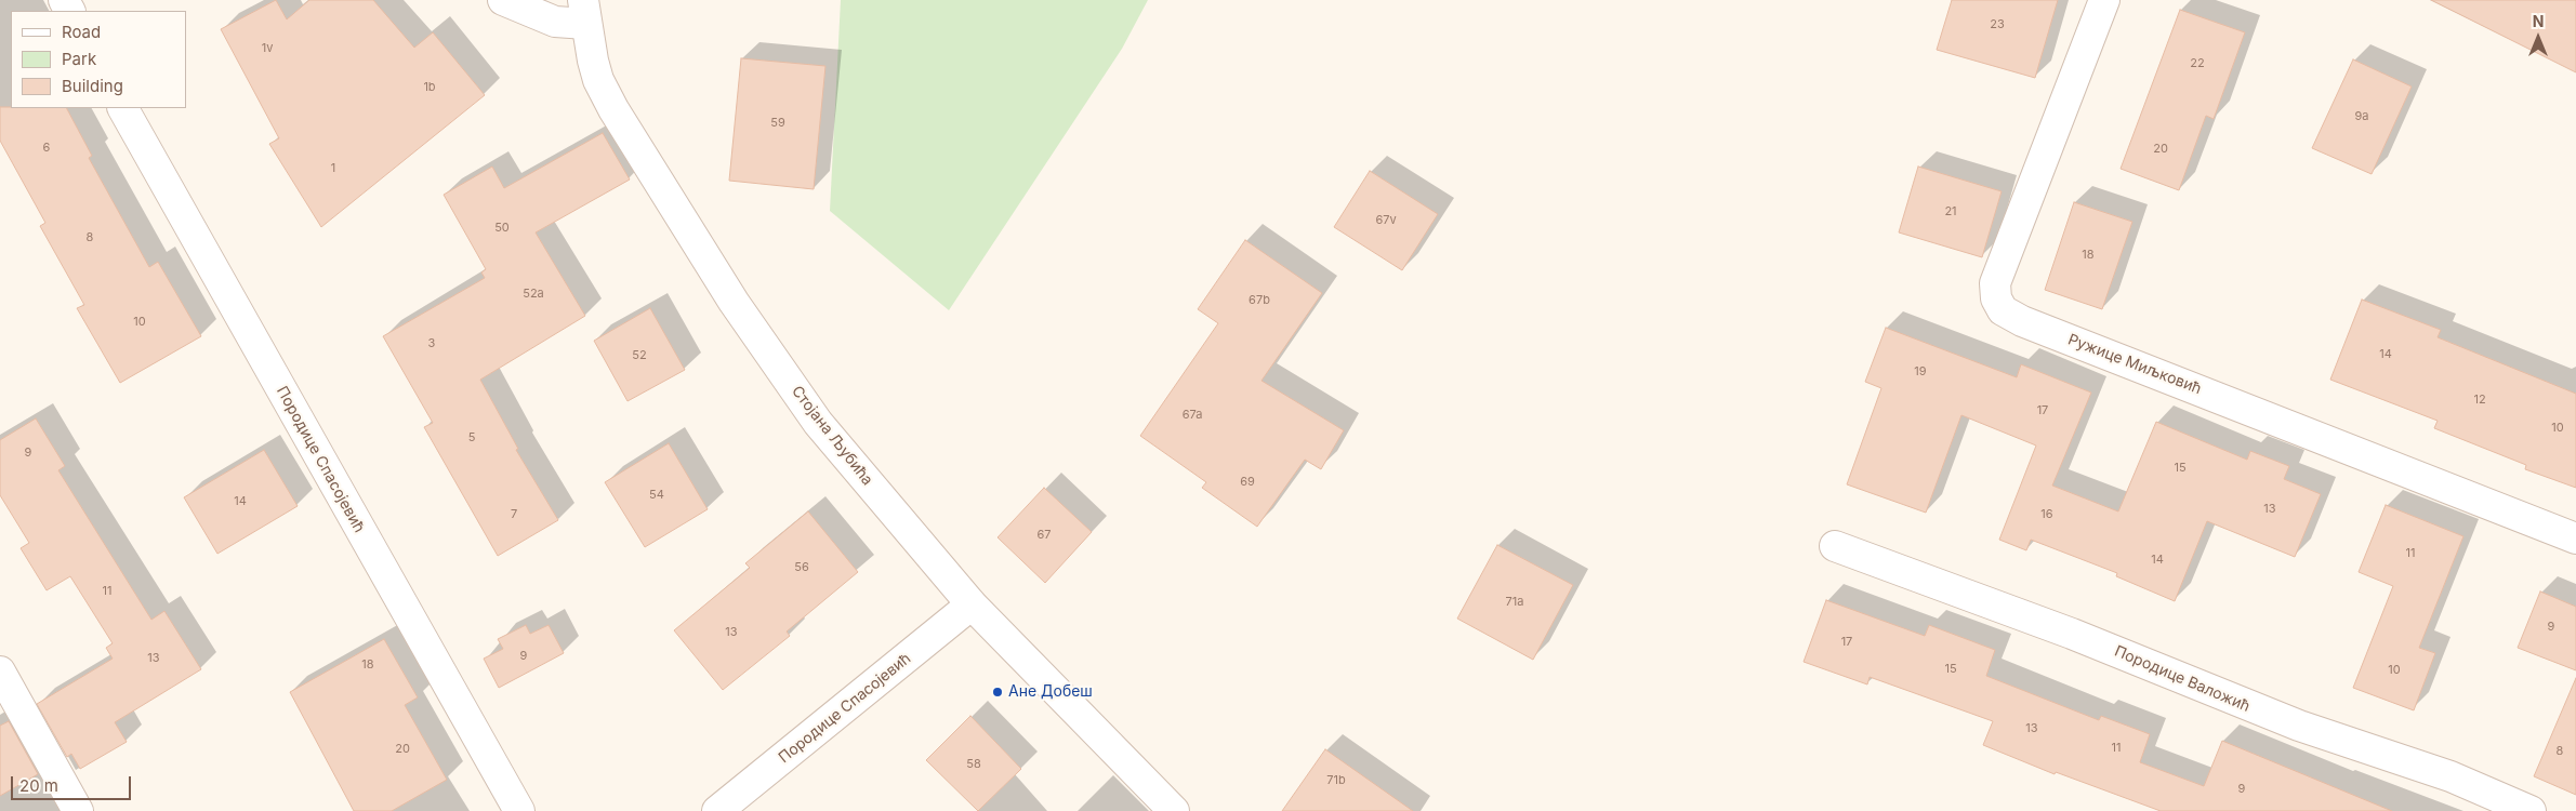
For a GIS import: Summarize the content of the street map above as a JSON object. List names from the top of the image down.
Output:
{
  "streets": {
    "street": [
      "Ружице Миљковић",
      "Стојана Љубића",
      "Породице Спасојевић",
      "Породице Валожић"
    ]
  },
  "crossings": [
    ["Стојана Љубића", "Породице Спасојевић"]
  ],
  "places": ["Ане Добеш"],
  "house_numbers": [
    "23",
    "1v",
    "22",
    "1b",
    "9a",
    "59",
    "6",
    "20",
    "1",
    "21",
    "67v",
    "50",
    "8",
    "18",
    "52a",
    "67b",
    "10",
    "3",
    "14",
    "52",
    "19",
    "12",
    "17",
    "67a",
    "10",
    "5",
    "9",
    "15",
    "69",
    "54",
    "14",
    "13",
    "7",
    "16",
    "67",
    "11",
    "14",
    "56",
    "11",
    "71a",
    "9",
    "13",
    "17",
    "9",
    "13",
    "18",
    "15",
    "10",
    "13",
    "11",
    "20",
    "8",
    "58",
    "71b",
    "9"
  ],
  "legend": ["Road", "Park", "Building"],
  "scale_bar": "20 m",
  "north": "top"
}
